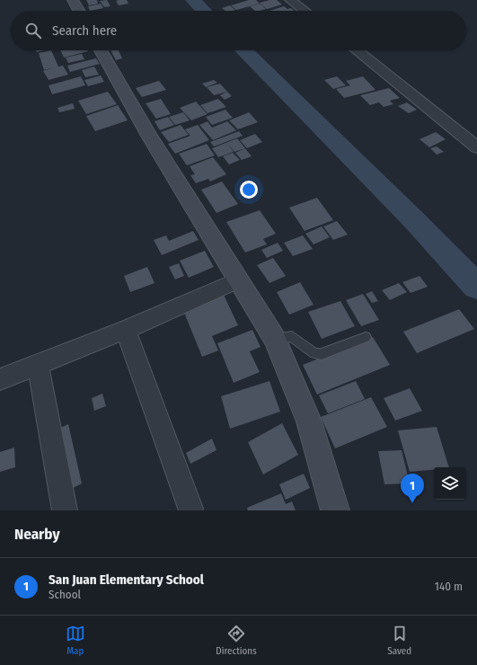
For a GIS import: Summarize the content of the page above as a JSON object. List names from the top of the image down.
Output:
{
  "page": {
    "search": "Search here",
    "pins": "1",
    "heading": "Nearby",
    "list": [
      {
        "mark": "1",
        "name": "San Juan Elementary School",
        "note": "School",
        "value": "140 m"
      }
    ],
    "nav": ["Map", "Directions", "Saved"]
  }
}
